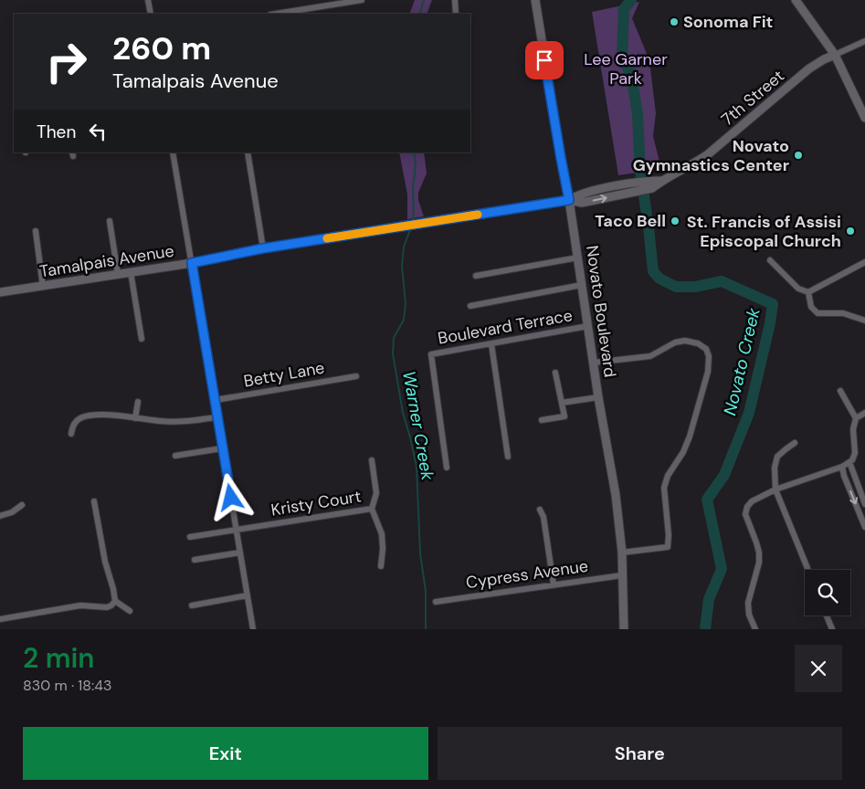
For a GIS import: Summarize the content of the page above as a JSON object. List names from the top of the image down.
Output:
{
  "streets": {
    "street": [
      "7th Street",
      "Tamalpais Avenue",
      "Novato Boulevard",
      "Boulevard Terrace",
      "Betty Lane",
      "Kristy Court",
      "Cypress Avenue"
    ]
  },
  "crossings": [
    ["7th Street", "Tamalpais Avenue"],
    ["7th Street", "Novato Boulevard"],
    ["Tamalpais Avenue", "Novato Boulevard"],
    ["Novato Boulevard", "Boulevard Terrace"],
    ["Novato Boulevard", "Cypress Avenue"]
  ],
  "water": ["Novato Creek", "Warner Creek"],
  "parks": ["Lee Garner Park"],
  "places": [
    "Sonoma Fit",
    "Novato Gymnastics Center",
    "Taco Bell",
    "St. Francis of Assisi Episcopal Church"
  ],
  "page": {
    "turn": ["260 m", "Tamalpais Avenue"],
    "then": "Then",
    "heading": ["2 min", "830 m · 18:43"],
    "buttons": ["Exit", "Share"]
  }
}
